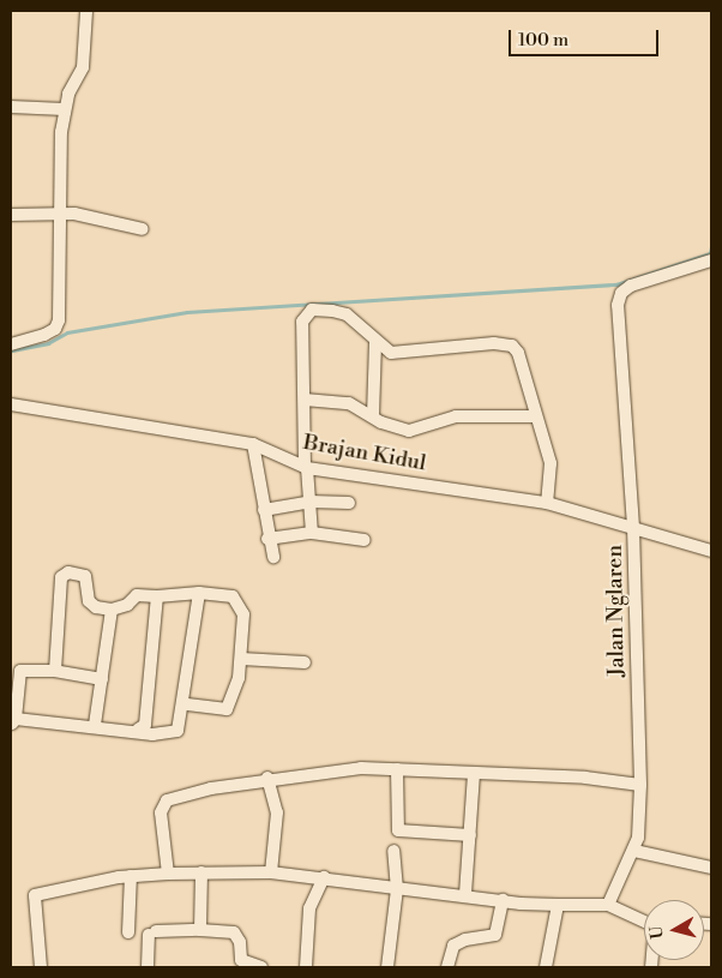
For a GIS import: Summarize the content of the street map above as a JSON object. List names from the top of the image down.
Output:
{
  "streets": {
    "street": ["Brajan Kidul", "Jalan Nglaren"]
  },
  "crossings": [
    ["Brajan Kidul", "Jalan Nglaren"]
  ],
  "scale_bar": "100 m",
  "north": "left"
}
